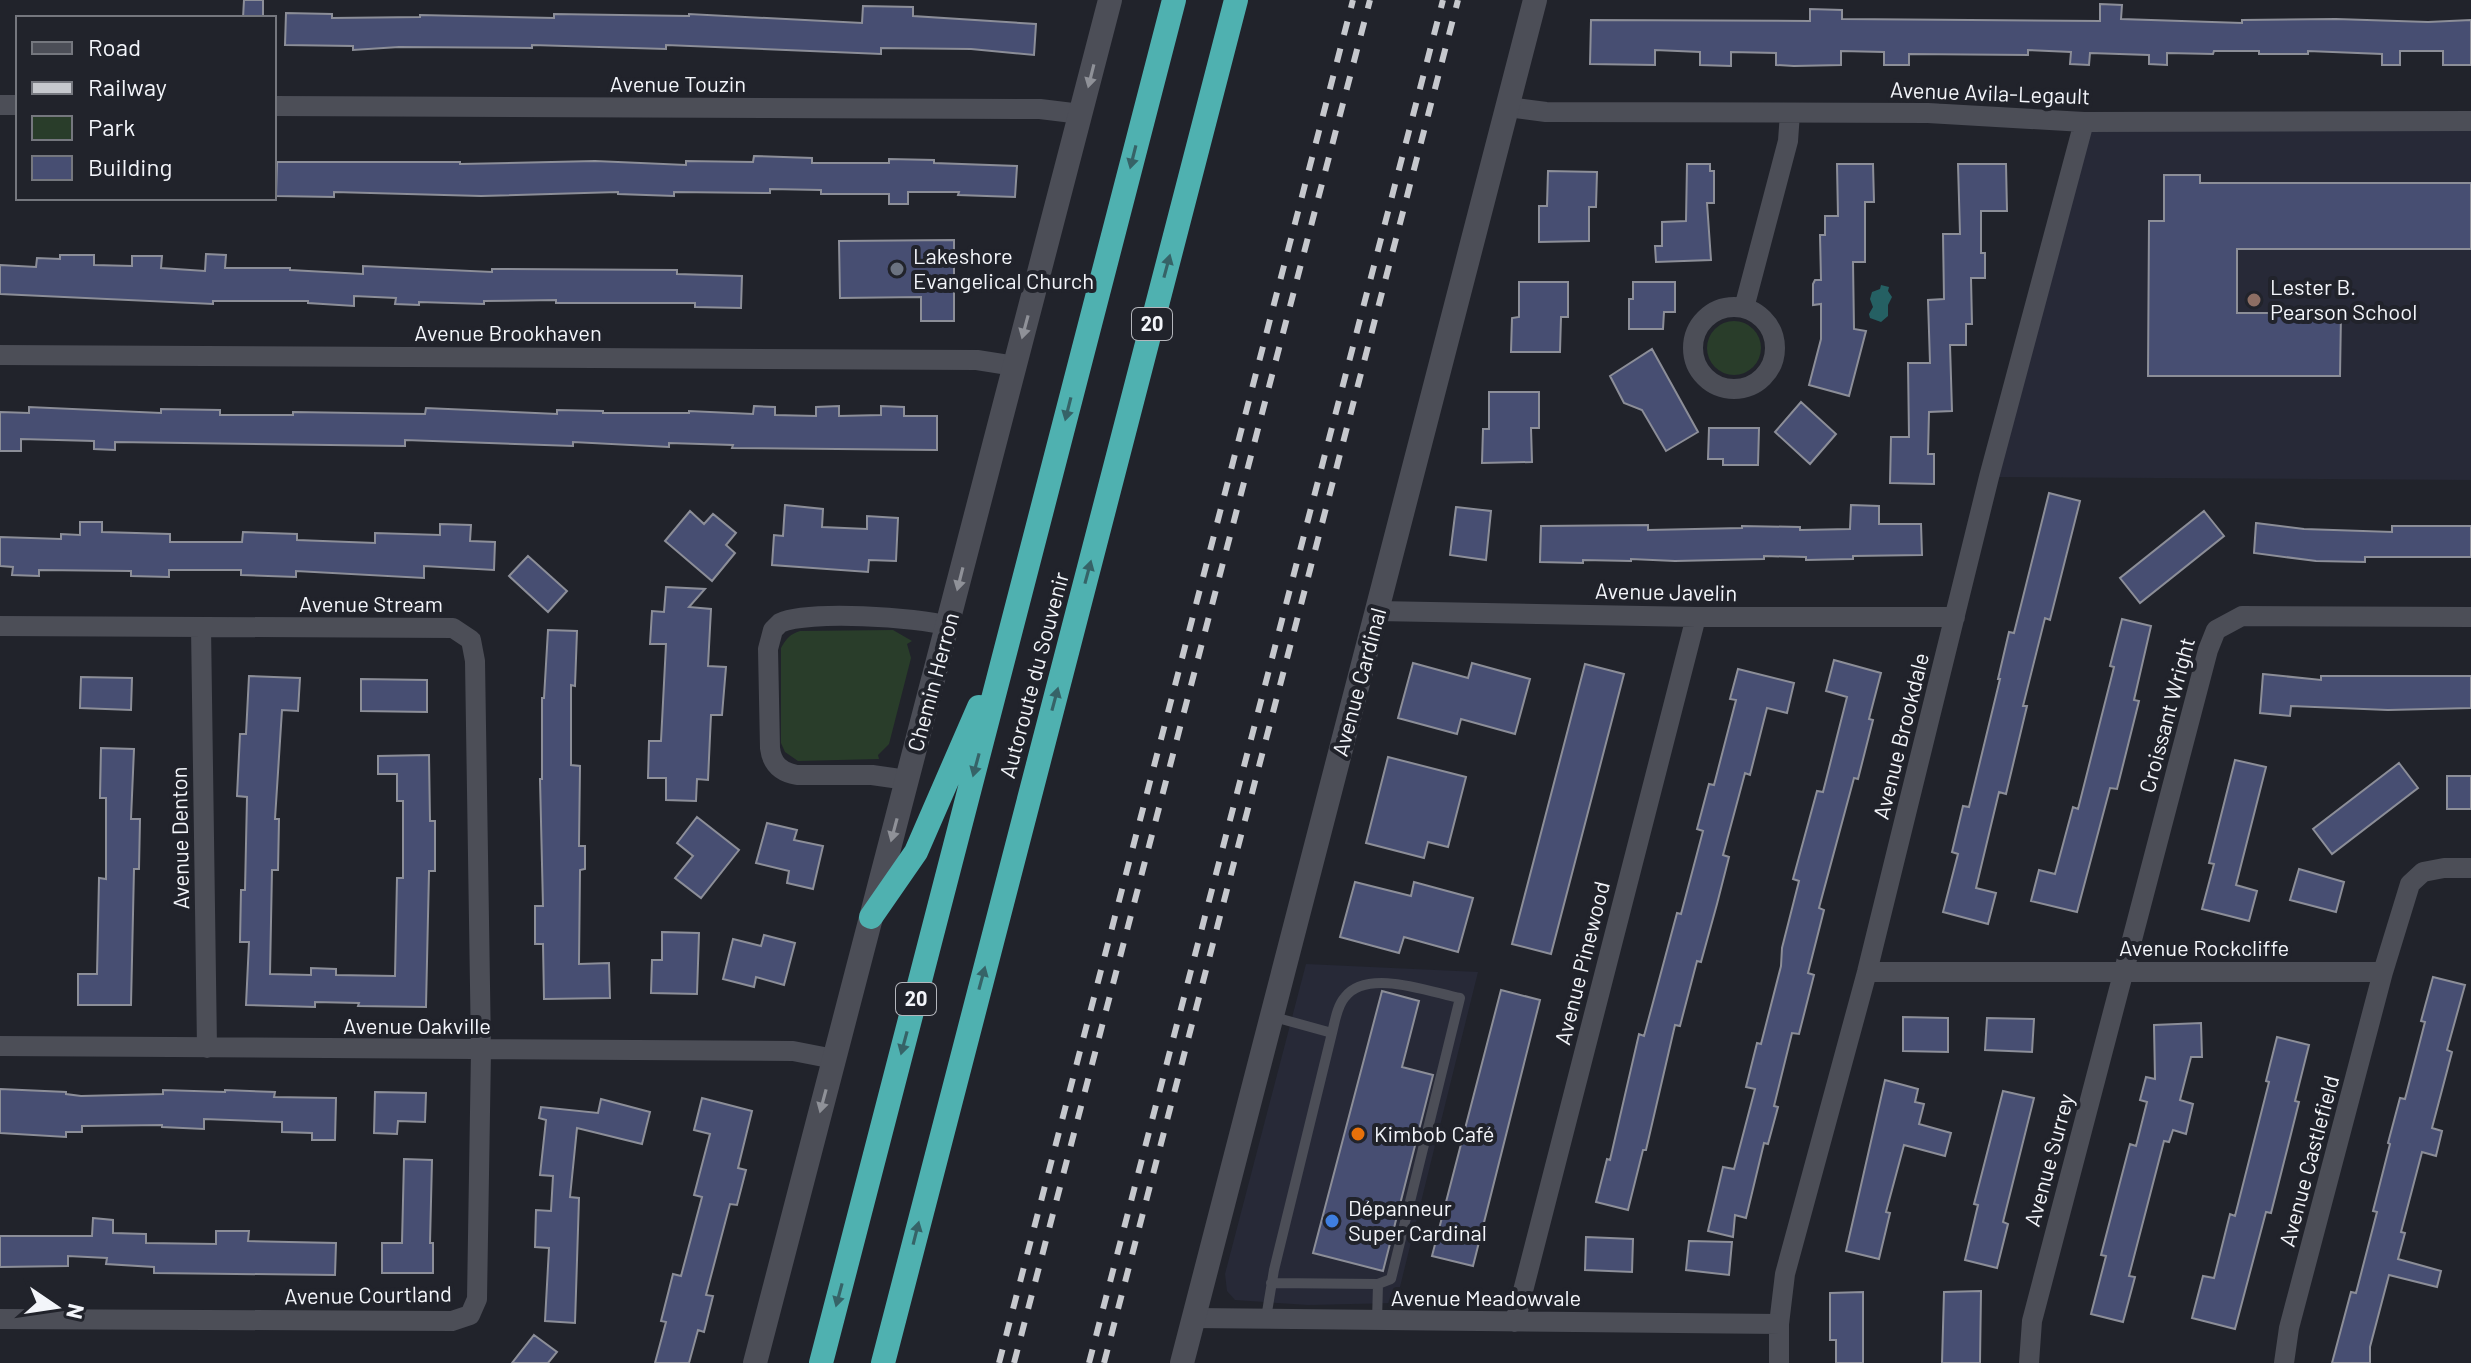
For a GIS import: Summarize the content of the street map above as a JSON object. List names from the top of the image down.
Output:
{
  "streets": {
    "highway": ["20", "Autoroute du Souvenir"],
    "main road": ["Chemin Herron", "Avenue Cardinal"],
    "street": [
      "Avenue Touzin",
      "Avenue Avila-Legault",
      "Avenue Brookhaven",
      "Avenue Javelin",
      "Avenue Stream",
      "Croissant Wright",
      "Avenue Brookdale",
      "Avenue Denton",
      "Avenue Rockcliffe",
      "Avenue Pinewood",
      "Avenue Oakville",
      "Avenue Surrey",
      "Avenue Castlefield",
      "Avenue Courtland",
      "Avenue Meadowvale"
    ]
  },
  "crossings": [
    ["Avenue Touzin", "Chemin Herron"],
    ["Avenue Avila-Legault", "Avenue Cardinal"],
    ["Avenue Avila-Legault", "Avenue Brookdale"],
    ["Avenue Brookhaven", "Chemin Herron"],
    ["Avenue Javelin", "Avenue Cardinal"],
    ["Avenue Javelin", "Avenue Brookdale"],
    ["Avenue Javelin", "Avenue Pinewood"],
    ["Avenue Stream", "Avenue Denton"],
    ["Avenue Stream", "Avenue Oakville"],
    ["Avenue Stream", "Avenue Courtland"],
    ["Chemin Herron", "Avenue Oakville"],
    ["Avenue Cardinal", "Avenue Meadowvale"],
    ["Croissant Wright", "Avenue Rockcliffe"],
    ["Croissant Wright", "Avenue Surrey"],
    ["Avenue Brookdale", "Avenue Rockcliffe"],
    ["Avenue Brookdale", "Avenue Meadowvale"],
    ["Avenue Denton", "Avenue Oakville"],
    ["Avenue Rockcliffe", "Avenue Surrey"],
    ["Avenue Rockcliffe", "Avenue Castlefield"],
    ["Avenue Pinewood", "Avenue Meadowvale"],
    ["Avenue Oakville", "Avenue Courtland"]
  ],
  "one_way": ["Chemin Herron"],
  "places": [
    "Lakeshore Evangelical Church",
    "Lester B. Pearson School",
    "Kimbob Café",
    "Dépanneur Super Cardinal"
  ],
  "legend": [
    "Road",
    "Railway",
    "Park",
    "Building"
  ],
  "north": "right"
}
